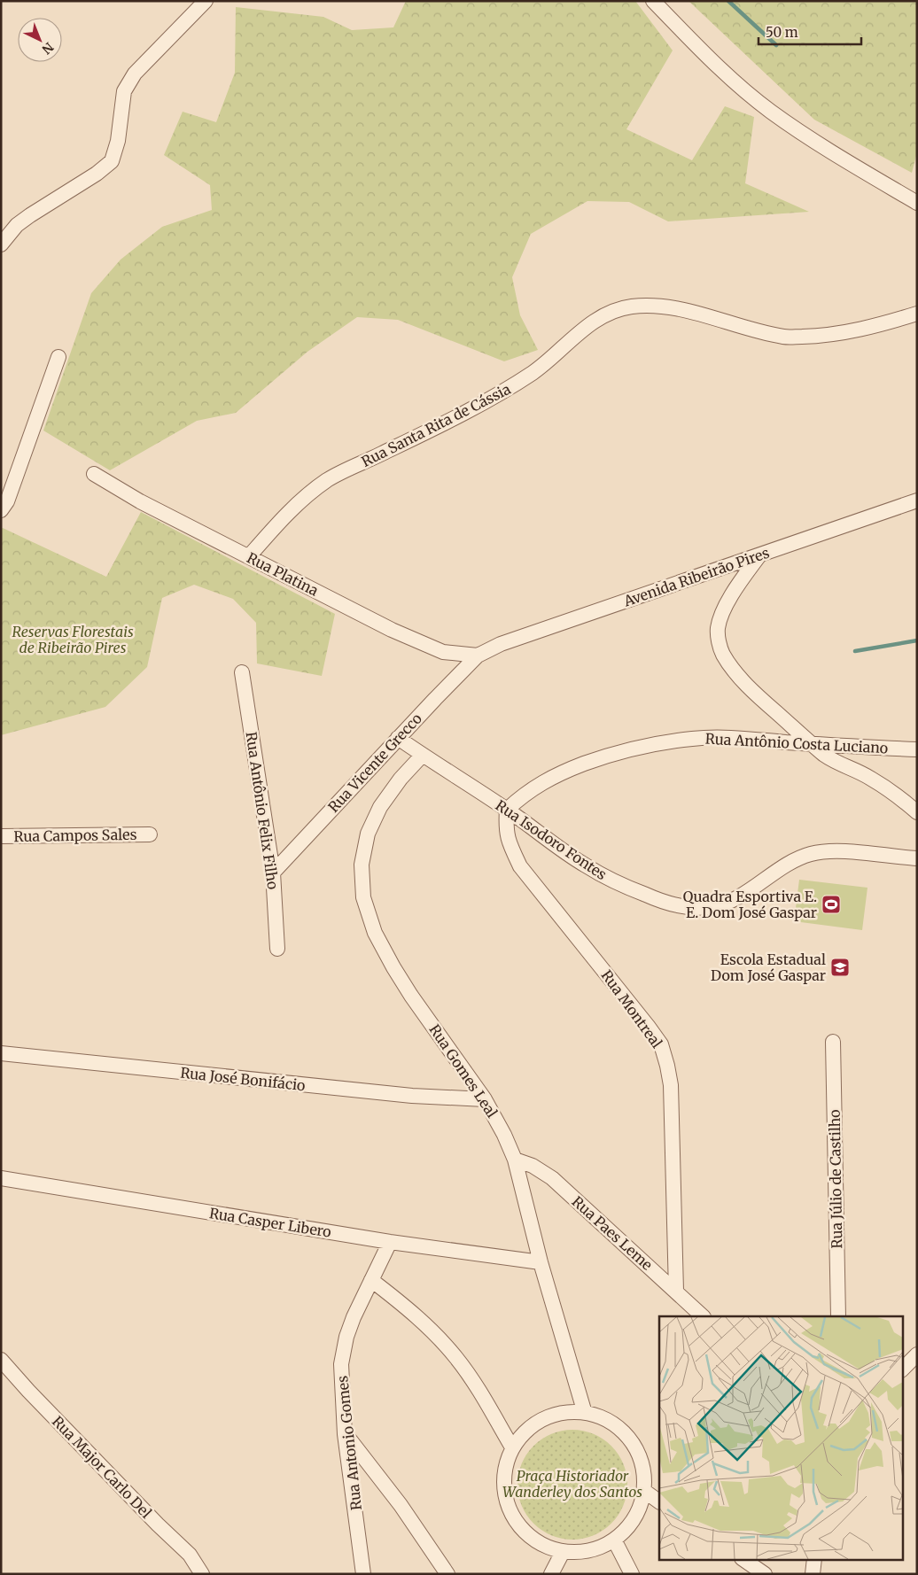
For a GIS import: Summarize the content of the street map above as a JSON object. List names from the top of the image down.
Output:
{
  "streets": {
    "street": [
      "Rua Santa Rita de Cássia",
      "Rua Platina",
      "Avenida Ribeirão Pires",
      "Rua Antônio Costa Luciano",
      "Rua Vicente Grecco",
      "Rua Antônio Felix Filho",
      "Rua Campos Sales",
      "Rua Isodoro Fontes",
      "Rua Montreal",
      "Rua Gomes Leal",
      "Rua José Bonifácio",
      "Rua Júlio de Castilho",
      "Rua Casper Libero",
      "Rua Paes Leme",
      "Rua Antonio Gomes",
      "Rua Major Carlo Del"
    ]
  },
  "crossings": [
    ["Rua Santa Rita de Cássia", "Rua Platina"],
    ["Rua Platina", "Avenida Ribeirão Pires"],
    ["Rua Platina", "Rua Vicente Grecco"],
    ["Avenida Ribeirão Pires", "Rua Vicente Grecco"],
    ["Rua Antônio Costa Luciano", "Rua Isodoro Fontes"],
    ["Rua Antônio Costa Luciano", "Rua Montreal"],
    ["Rua Vicente Grecco", "Rua Antônio Felix Filho"],
    ["Rua Vicente Grecco", "Rua Isodoro Fontes"],
    ["Rua Isodoro Fontes", "Rua Montreal"],
    ["Rua Isodoro Fontes", "Rua Gomes Leal"],
    ["Rua Montreal", "Rua Paes Leme"],
    ["Rua Gomes Leal", "Rua José Bonifácio"],
    ["Rua Gomes Leal", "Rua Casper Libero"],
    ["Rua Gomes Leal", "Rua Paes Leme"],
    ["Rua Casper Libero", "Rua Antonio Gomes"]
  ],
  "parks": ["Reservas Florestais de Ribeirão Pires", "Praça Historiador Wanderley dos Santos"],
  "places": {
    "sports": ["Quadra Esportiva E. E. Dom José Gaspar"],
    "school or university": ["Escola Estadual Dom José Gaspar"]
  },
  "scale_bar": "50 m",
  "north": "bottom right"
}
